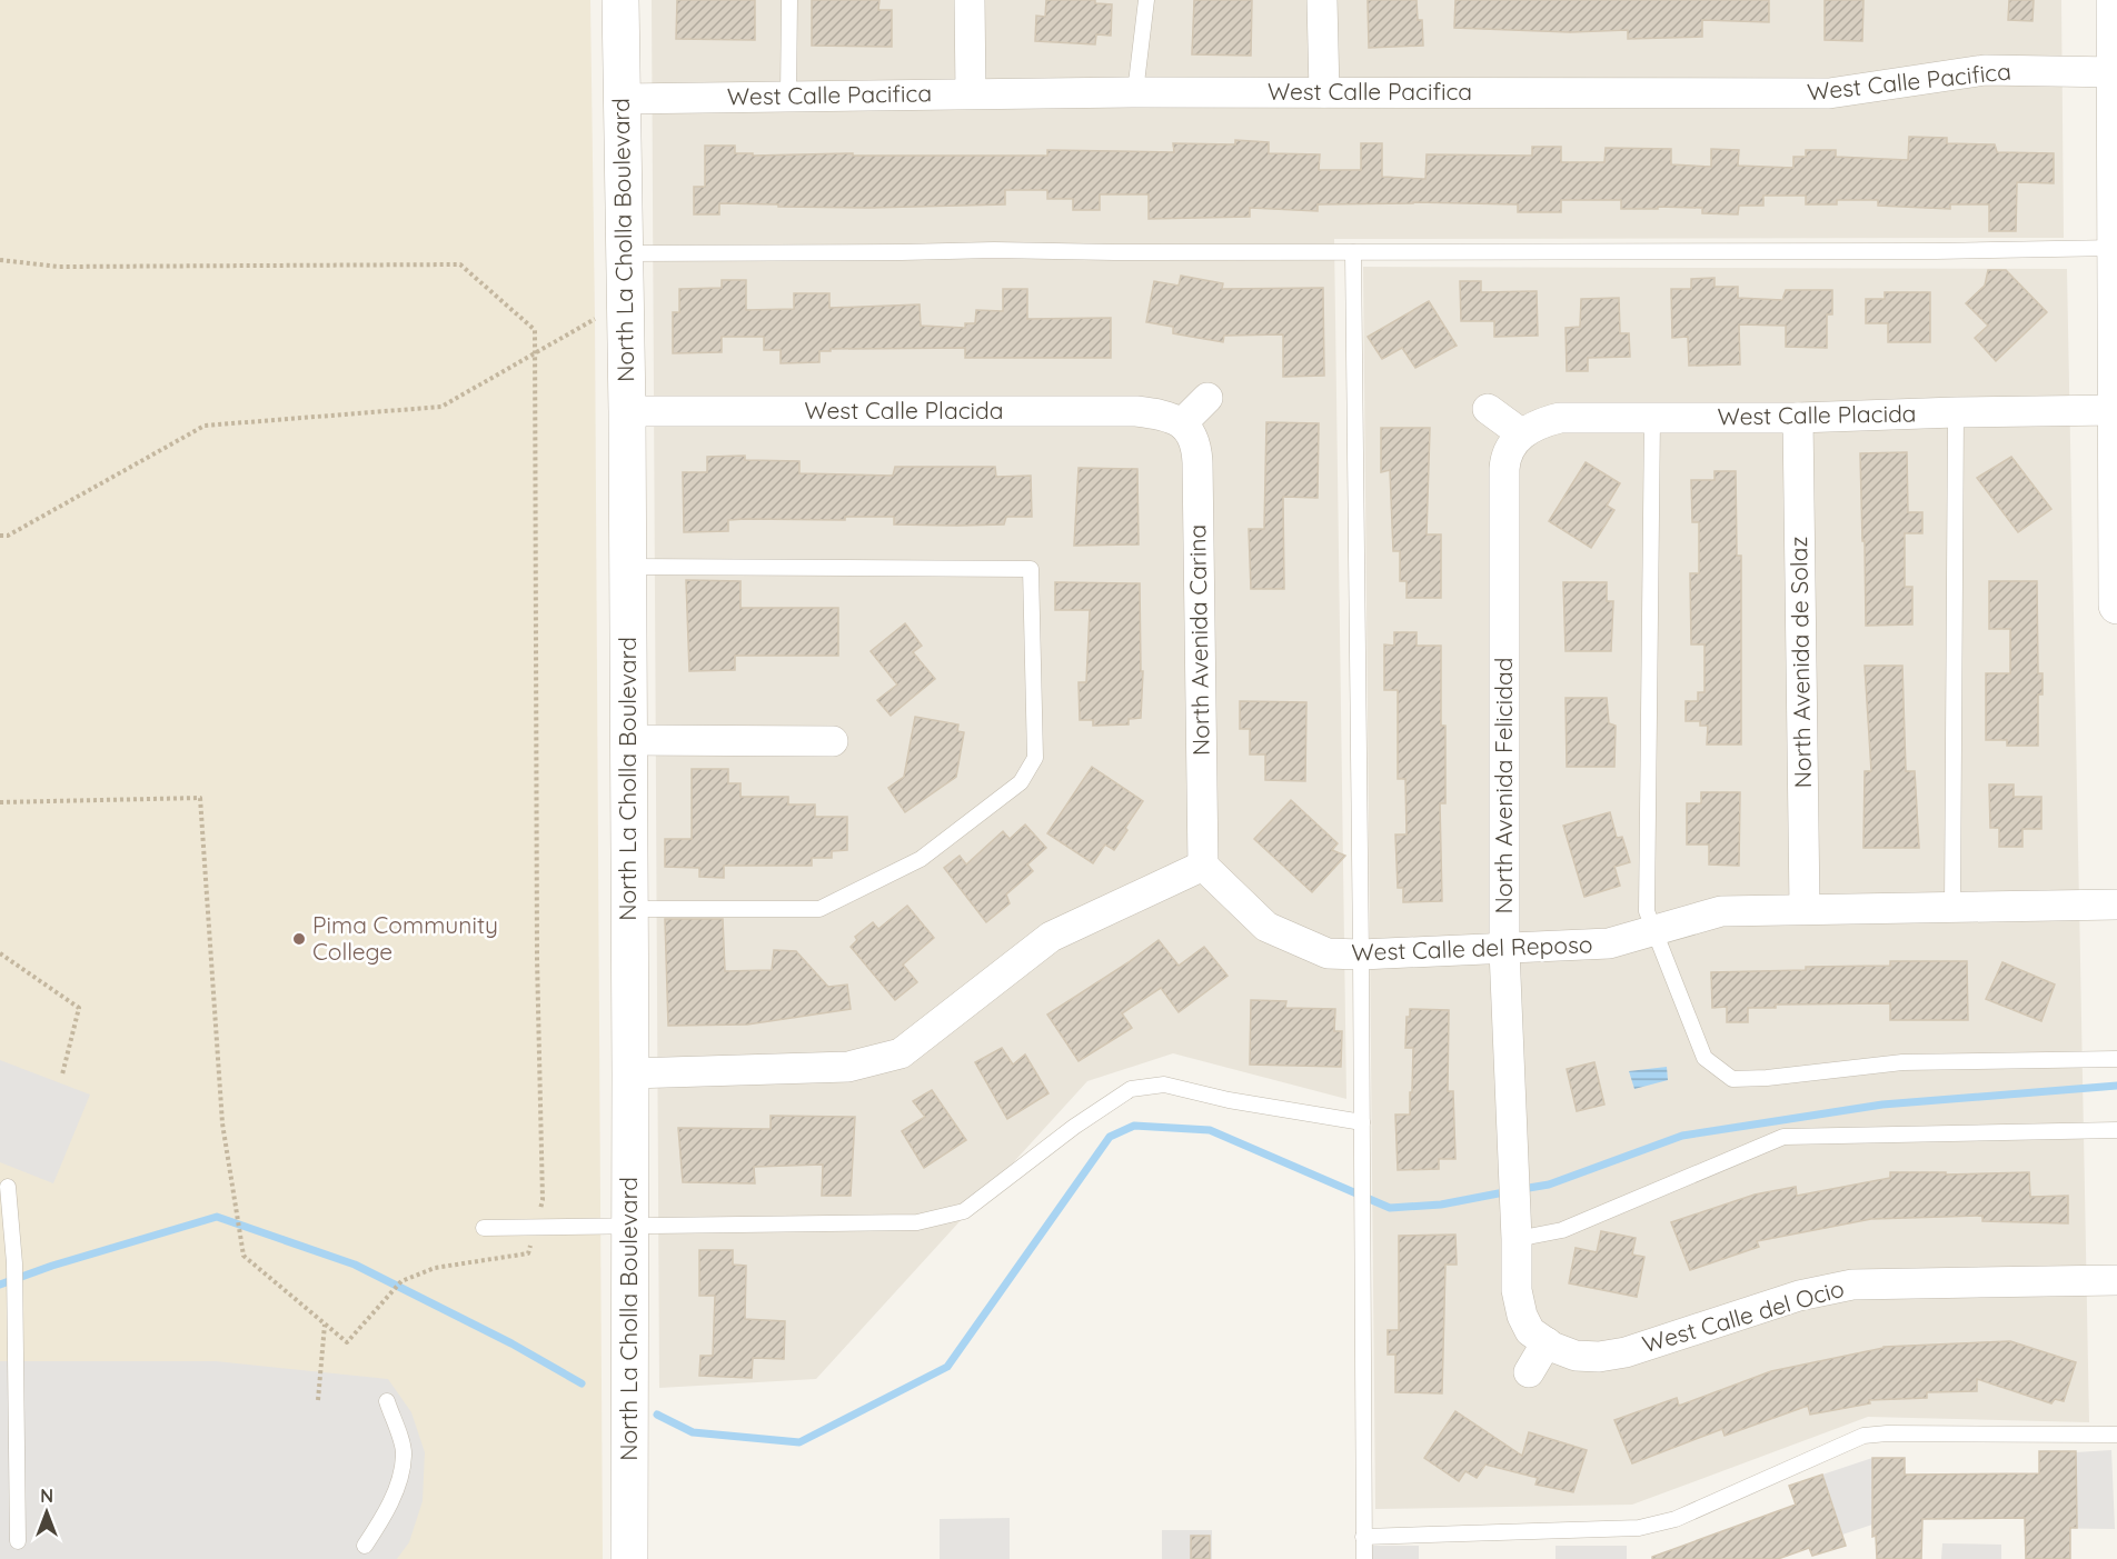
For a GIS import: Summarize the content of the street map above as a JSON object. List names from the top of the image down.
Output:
{
  "streets": {
    "street": [
      "West Calle Pacifica",
      "North La Cholla Boulevard",
      "West Calle Placida",
      "North Avenida Carina",
      "North Avenida de Solaz",
      "North Avenida Felicidad",
      "West Calle del Reposo",
      "West Calle del Ocio"
    ]
  },
  "crossings": [
    ["West Calle Pacifica", "North La Cholla Boulevard"],
    ["North La Cholla Boulevard", "West Calle Placida"],
    ["West Calle Placida", "North Avenida Carina"],
    ["West Calle Placida", "North Avenida de Solaz"],
    ["West Calle Placida", "North Avenida Felicidad"],
    ["North Avenida Carina", "West Calle del Reposo"],
    ["North Avenida de Solaz", "West Calle del Reposo"],
    ["North Avenida Felicidad", "West Calle del Reposo"],
    ["North Avenida Felicidad", "West Calle del Ocio"]
  ],
  "places": ["Pima Community College"],
  "north": "top"
}
